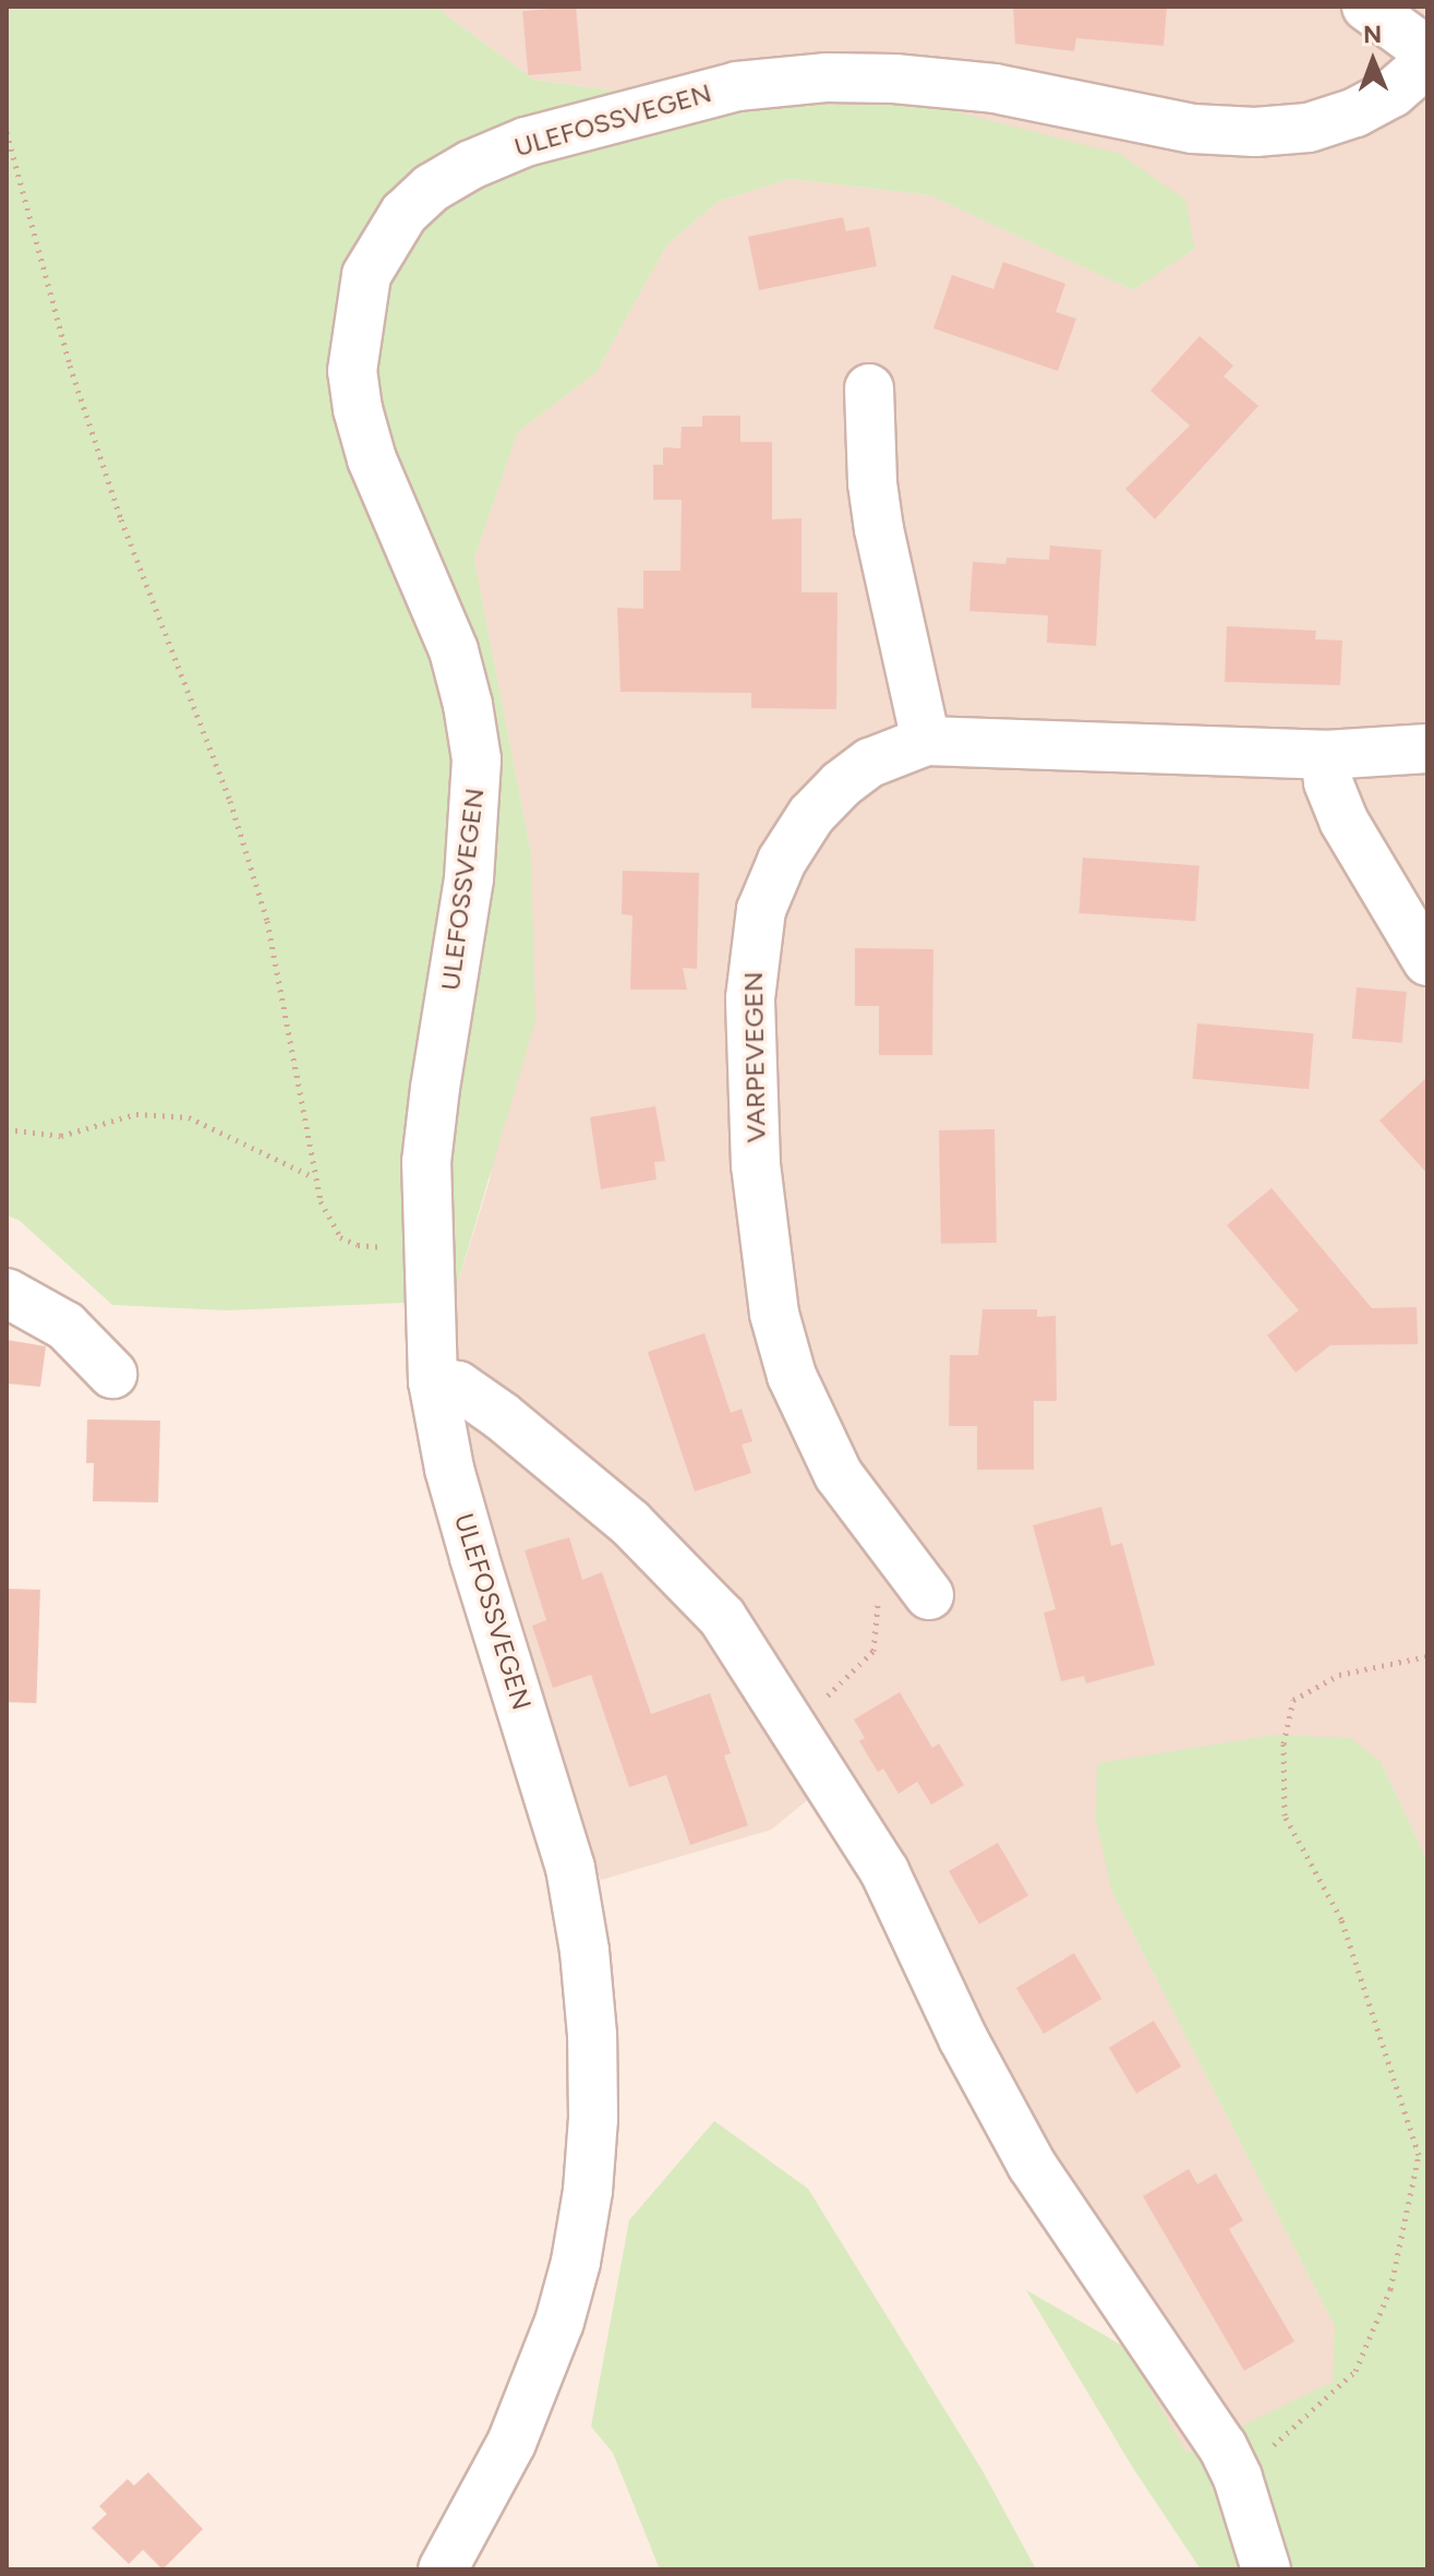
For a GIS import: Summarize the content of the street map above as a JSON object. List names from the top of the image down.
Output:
{
  "streets": {
    "street": ["ULEFOSSVEGEN", "VARPEVEGEN"]
  },
  "north": "top"
}
